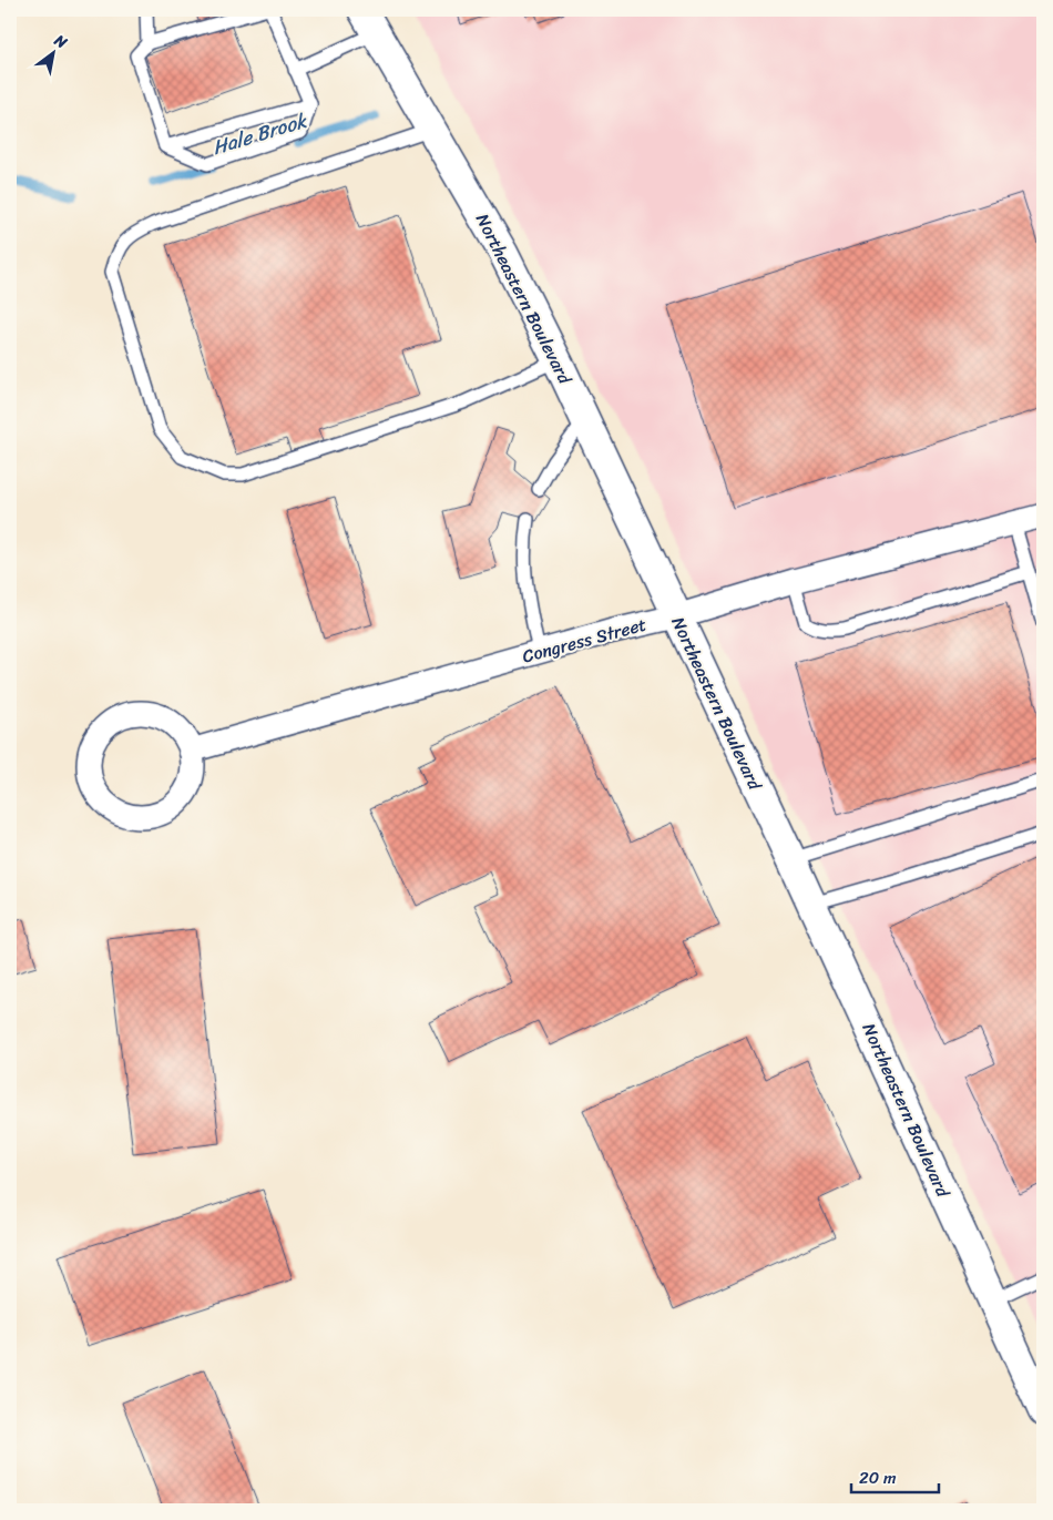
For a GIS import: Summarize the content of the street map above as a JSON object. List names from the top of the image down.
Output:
{
  "streets": {
    "street": ["Northeastern Boulevard", "Congress Street"]
  },
  "crossings": [
    ["Northeastern Boulevard", "Congress Street"]
  ],
  "water": ["Hale Brook"],
  "scale_bar": "20 m",
  "north": "top right"
}
